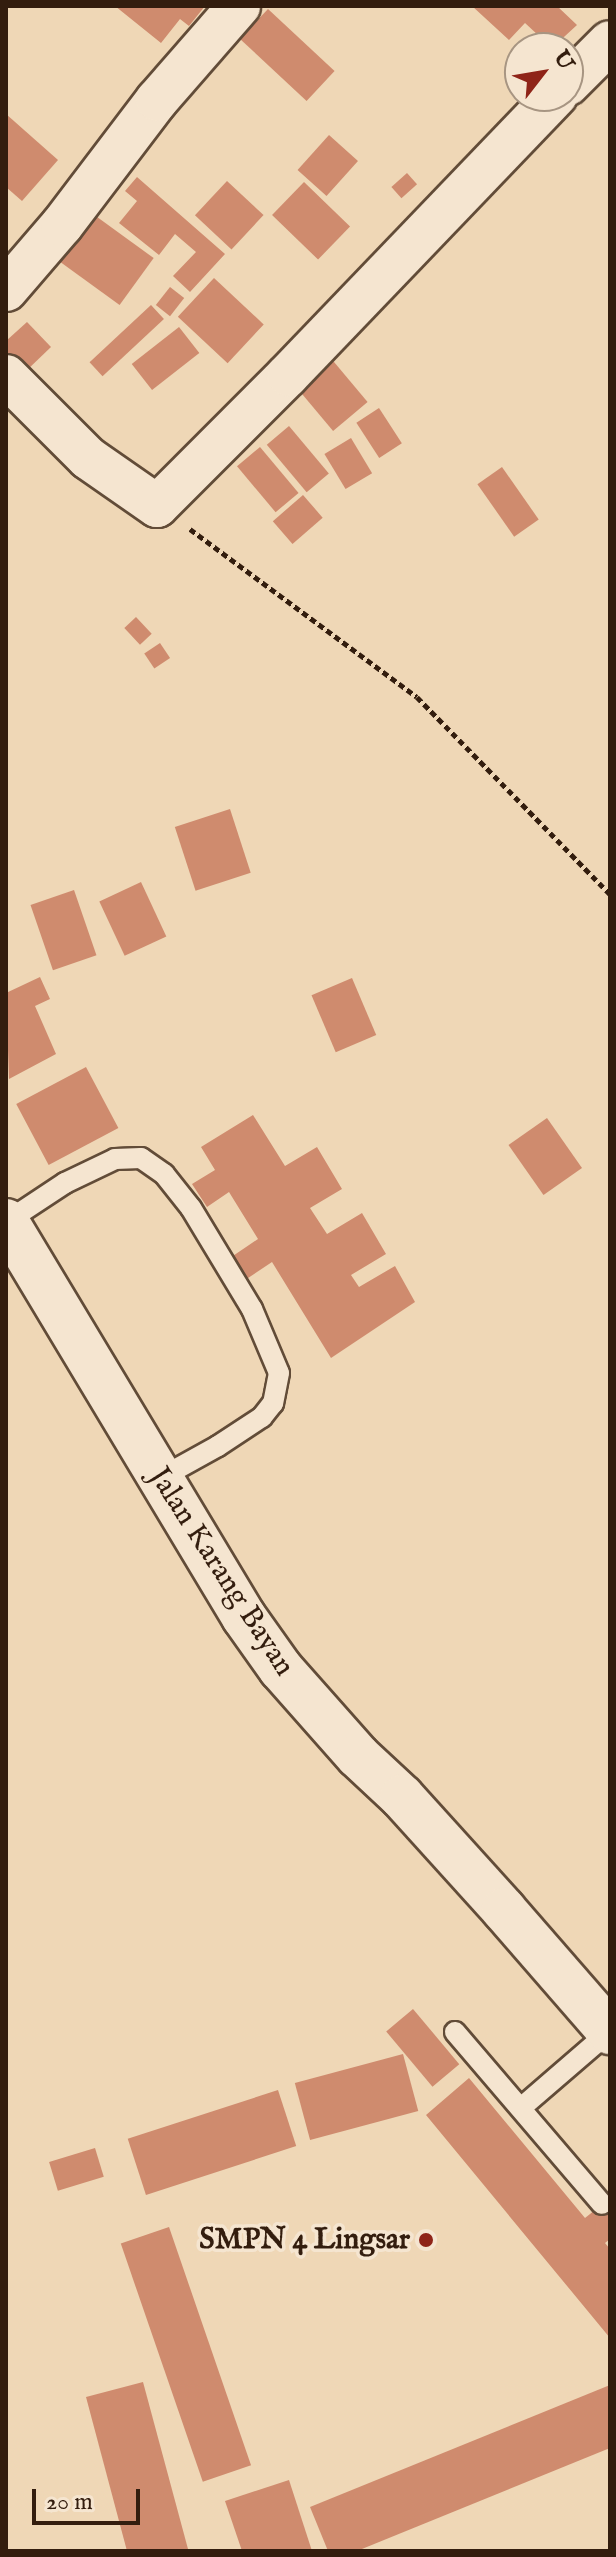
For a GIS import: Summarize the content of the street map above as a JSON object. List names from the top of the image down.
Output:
{
  "streets": {
    "street": ["Jalan Karang Bayan"]
  },
  "places": ["SMPN 4 Lingsar"],
  "scale_bar": "20 m",
  "north": "top right"
}
